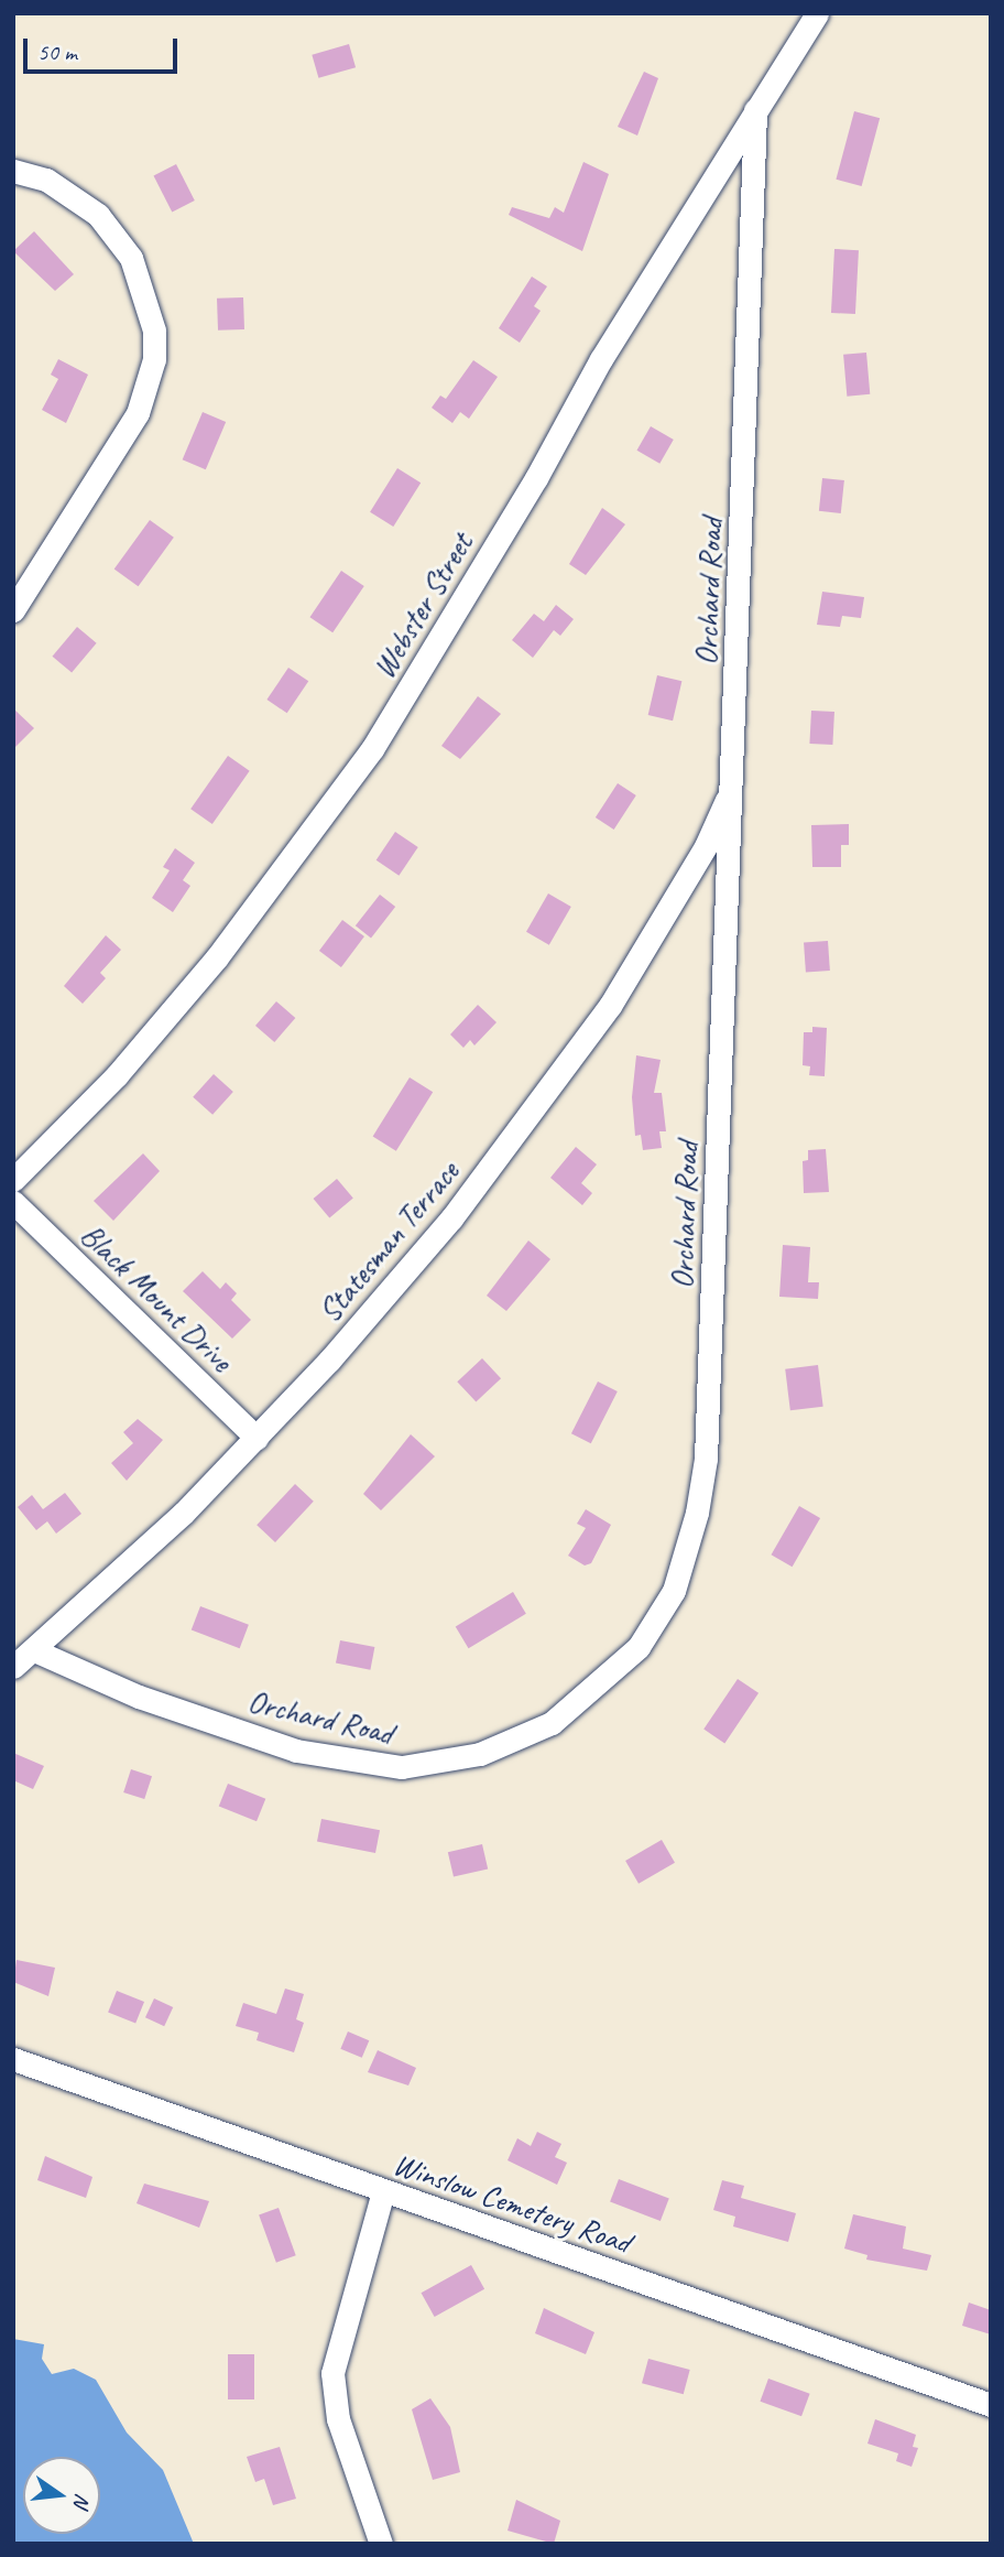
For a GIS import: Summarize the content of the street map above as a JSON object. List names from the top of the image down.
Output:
{
  "streets": {
    "street": [
      "Orchard Road",
      "Webster Street",
      "Statesman Terrace",
      "Black Mount Drive",
      "Winslow Cemetery Road"
    ]
  },
  "crossings": [
    ["Orchard Road", "Webster Street"],
    ["Orchard Road", "Statesman Terrace"],
    ["Statesman Terrace", "Black Mount Drive"]
  ],
  "scale_bar": "50 m",
  "north": "right"
}
